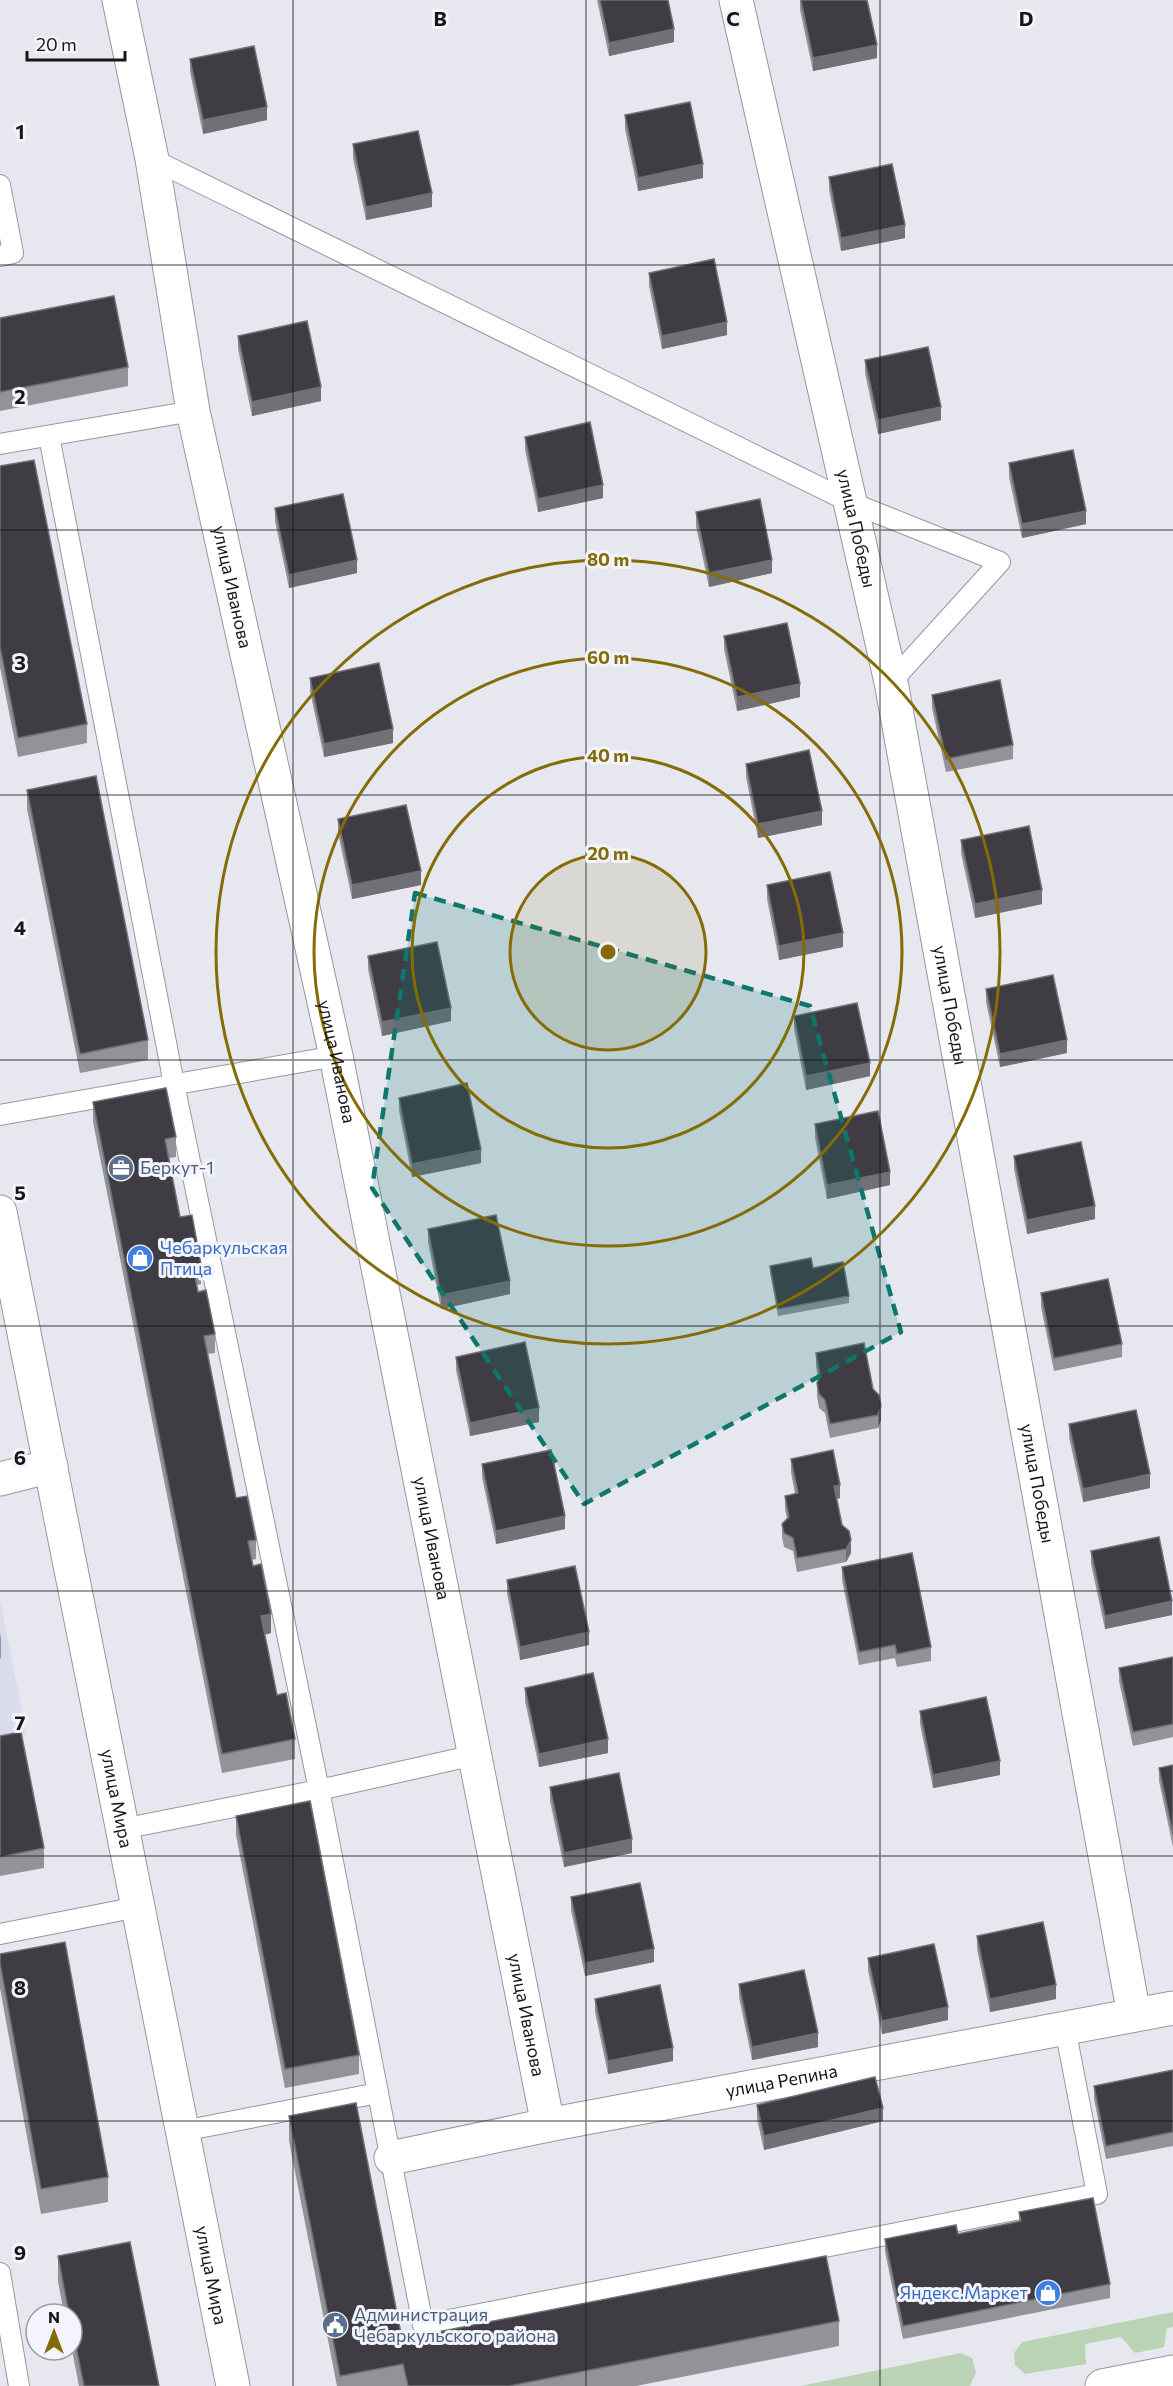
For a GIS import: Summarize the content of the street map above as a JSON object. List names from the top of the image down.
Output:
{
  "streets": {
    "street": [
      "улица Победы",
      "улица Иванова",
      "улица Мира",
      "улица Репина"
    ]
  },
  "crossings": [
    ["улица Победы", "улица Репина"],
    ["улица Иванова", "улица Репина"]
  ],
  "places": {
    "office": ["Беркут-1"],
    "shop": ["Чебаркульская Птица", "Яндекс.Маркет"],
    "public building": ["Администрация Чебаркульского района"]
  },
  "scale_bar": "20 m",
  "north": "top",
  "grid": {
    "columns": ["B", "C", "D"],
    "rows": [
      "1",
      "2",
      "3",
      "4",
      "5",
      "6",
      "7",
      "8",
      "9"
    ]
  },
  "rings": [
    "80 m",
    "60 m",
    "40 m",
    "20 m"
  ]
}
